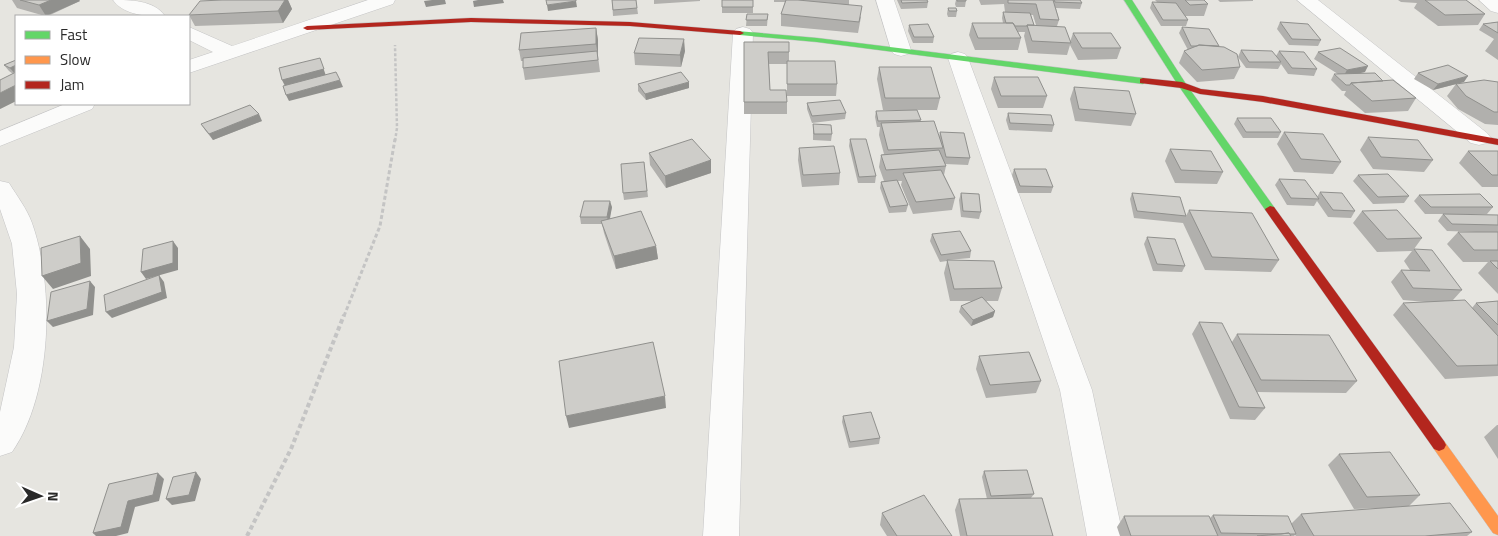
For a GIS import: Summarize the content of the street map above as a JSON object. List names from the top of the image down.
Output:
{
  "legend": ["Fast", "Slow", "Jam"],
  "north": "right"
}
